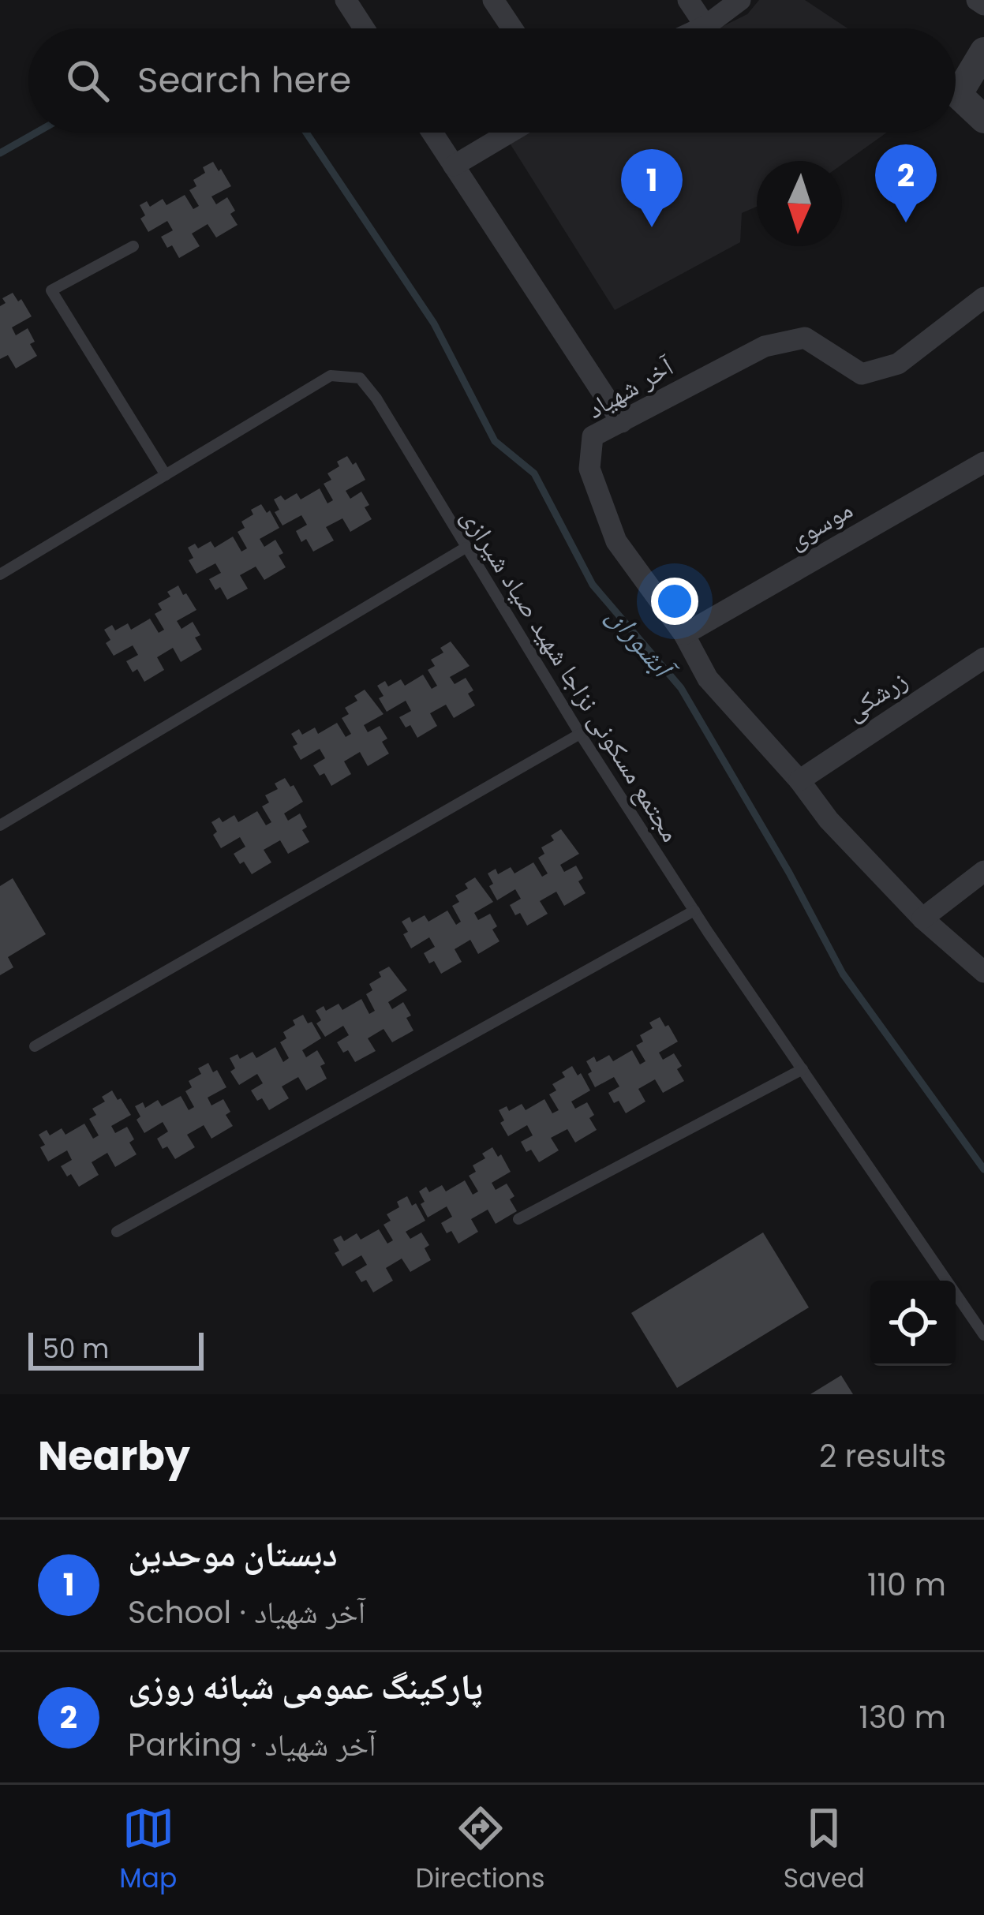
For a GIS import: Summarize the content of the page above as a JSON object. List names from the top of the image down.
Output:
{
  "streets": {
    "street": ["آخر شهیاد", "موسوی", "زرشکی"],
    "lane": ["مجتمع مسکونی نزاجا شهید صیاد شیرازی"]
  },
  "crossings": [
    ["آخر شهیاد", "موسوی"],
    ["آخر شهیاد", "زرشکی"]
  ],
  "water": ["آبشوران"],
  "scale_bar": "50 m",
  "north": "bottom",
  "page": {
    "search": "Search here",
    "pins": ["2", "1"],
    "scale": "50 m",
    "heading": ["Nearby", "2 results"],
    "list": [
      {
        "mark": "1",
        "name": "دبستان موحدین",
        "note": "School · آخر شهیاد",
        "value": "110 m"
      },
      {
        "mark": "2",
        "name": "پارکینگ عمومی شبانه روزی",
        "note": "Parking · آخر شهیاد",
        "value": "130 m"
      }
    ],
    "nav": ["Map", "Directions", "Saved"]
  }
}
